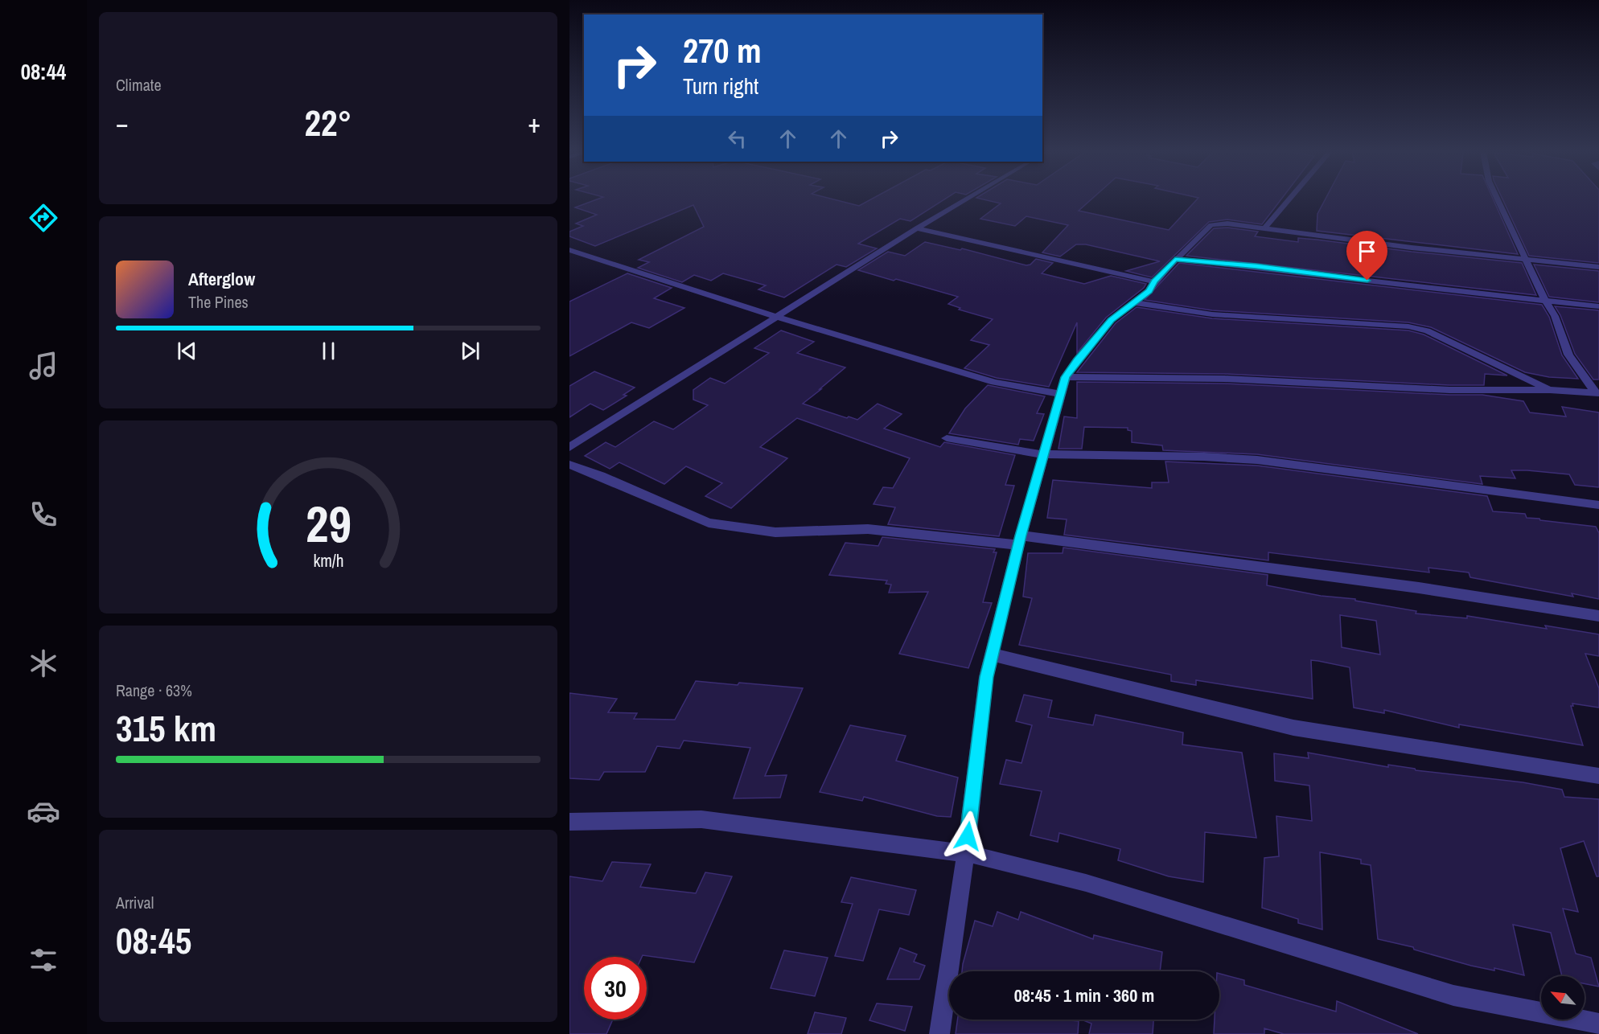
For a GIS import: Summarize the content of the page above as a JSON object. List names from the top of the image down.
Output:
{
  "north": "top left",
  "page": {
    "tabs": "08:44",
    "tile": [
      "Climate",
      ["Range · 63%", "315 km"],
      ["Arrival", "08:45"]
    ],
    "turn": ["270 m", "Turn right"],
    "heat": ["−", "22°", "+"],
    "song": ["Afterglow", "The Pines"],
    "limit": "30",
    "trip": "08:45 · 1 min · 360 m",
    "gauge": ["29", "km/h"]
  }
}
